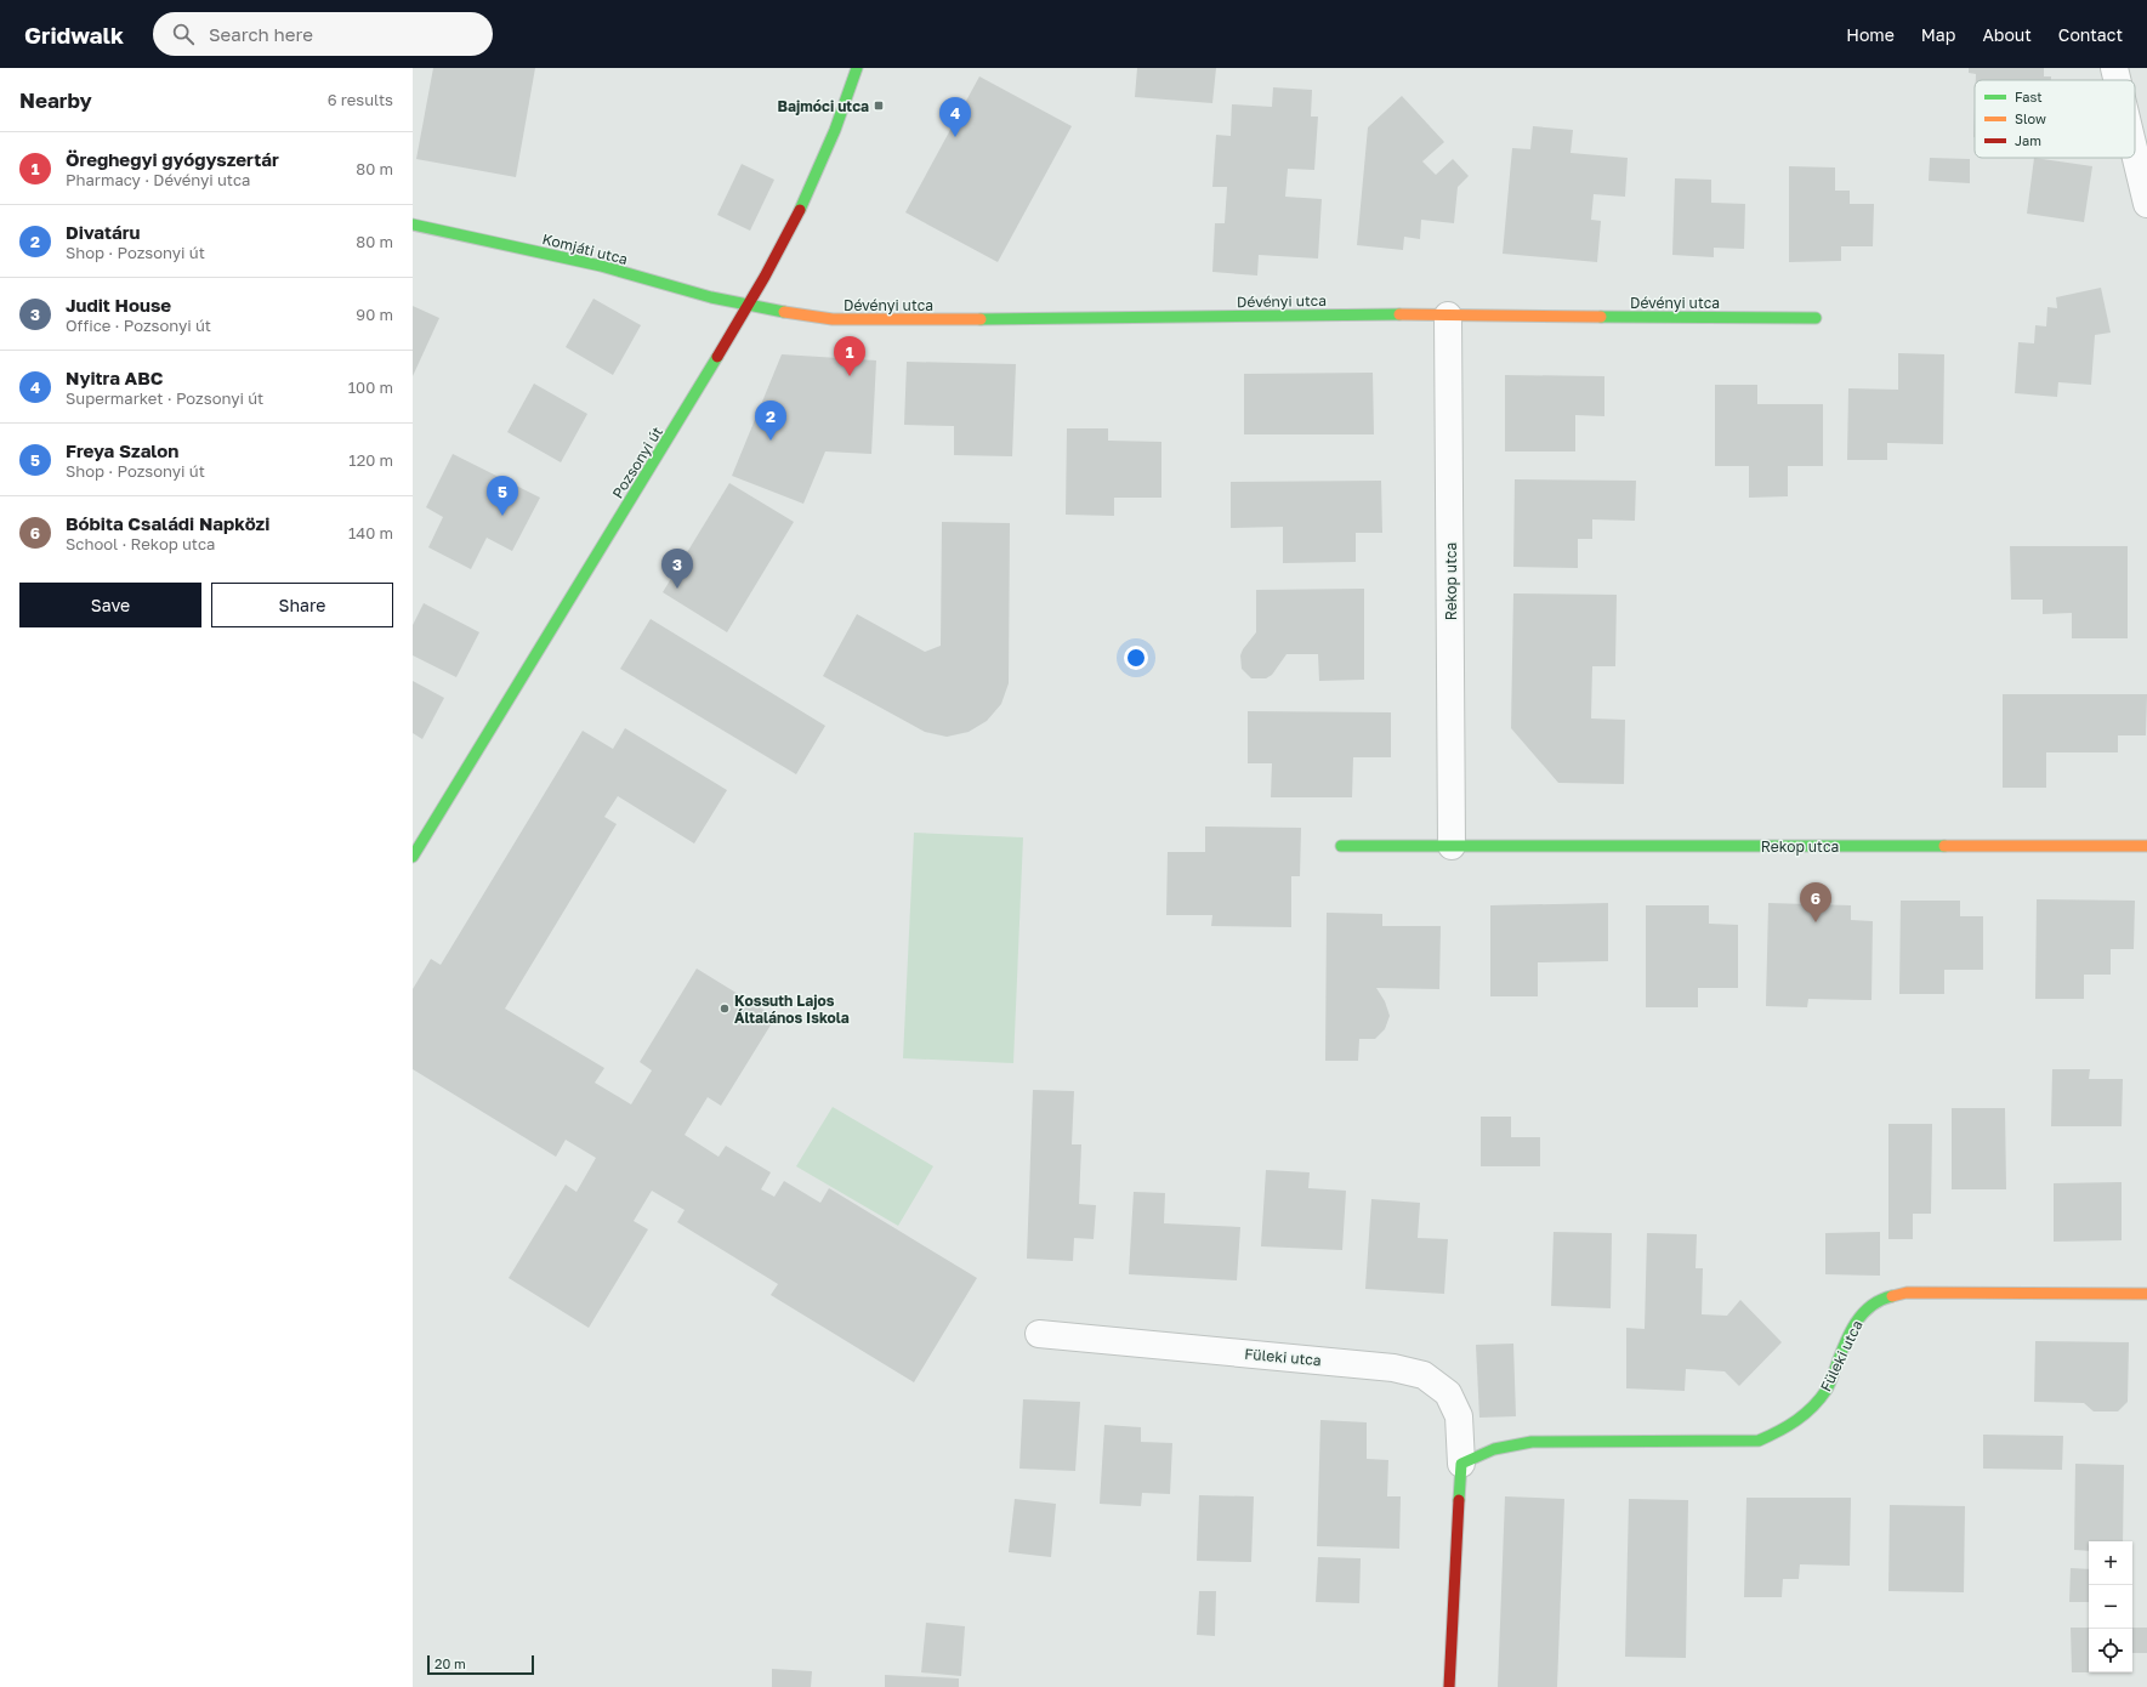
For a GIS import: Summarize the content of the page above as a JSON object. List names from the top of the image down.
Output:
{
  "streets": {
    "street": [
      "Komjáti utca",
      "Dévényi utca",
      "Pozsonyi út",
      "Rekop utca",
      "Füleki utca"
    ]
  },
  "crossings": [
    ["Komjáti utca", "Dévényi utca"],
    ["Komjáti utca", "Pozsonyi út"],
    ["Dévényi utca", "Pozsonyi út"],
    ["Dévényi utca", "Rekop utca"]
  ],
  "places": {
    "transit": ["Bajmóci utca"],
    "other": ["Kossuth Lajos Általános Iskola"]
  },
  "legend": ["Fast", "Slow", "Jam"],
  "scale_bar": "20 m",
  "page": {
    "header": "Gridwalk",
    "search": "Search here",
    "nav": [
      "Home",
      "Map",
      "About",
      "Contact"
    ],
    "heading": ["Nearby", "6 results"],
    "pins": [
      "4",
      "1",
      "2",
      "5",
      "3",
      "6"
    ],
    "list": [
      {
        "mark": "1",
        "name": "Öreghegyi gyógyszertár",
        "note": "Pharmacy · Dévényi utca",
        "value": "80 m"
      },
      {
        "mark": "2",
        "name": "Divatáru",
        "note": "Shop · Pozsonyi út",
        "value": "80 m"
      },
      {
        "mark": "3",
        "name": "Judit House",
        "note": "Office · Pozsonyi út",
        "value": "90 m"
      },
      {
        "mark": "4",
        "name": "Nyitra ABC",
        "note": "Supermarket · Pozsonyi út",
        "value": "100 m"
      },
      {
        "mark": "5",
        "name": "Freya Szalon",
        "note": "Shop · Pozsonyi út",
        "value": "120 m"
      },
      {
        "mark": "6",
        "name": "Bóbita Családi Napközi",
        "note": "School · Rekop utca",
        "value": "140 m"
      }
    ],
    "buttons": ["Save", "Share"],
    "map_buttons": ["+", "−"],
    "scale": "20 m"
  }
}
